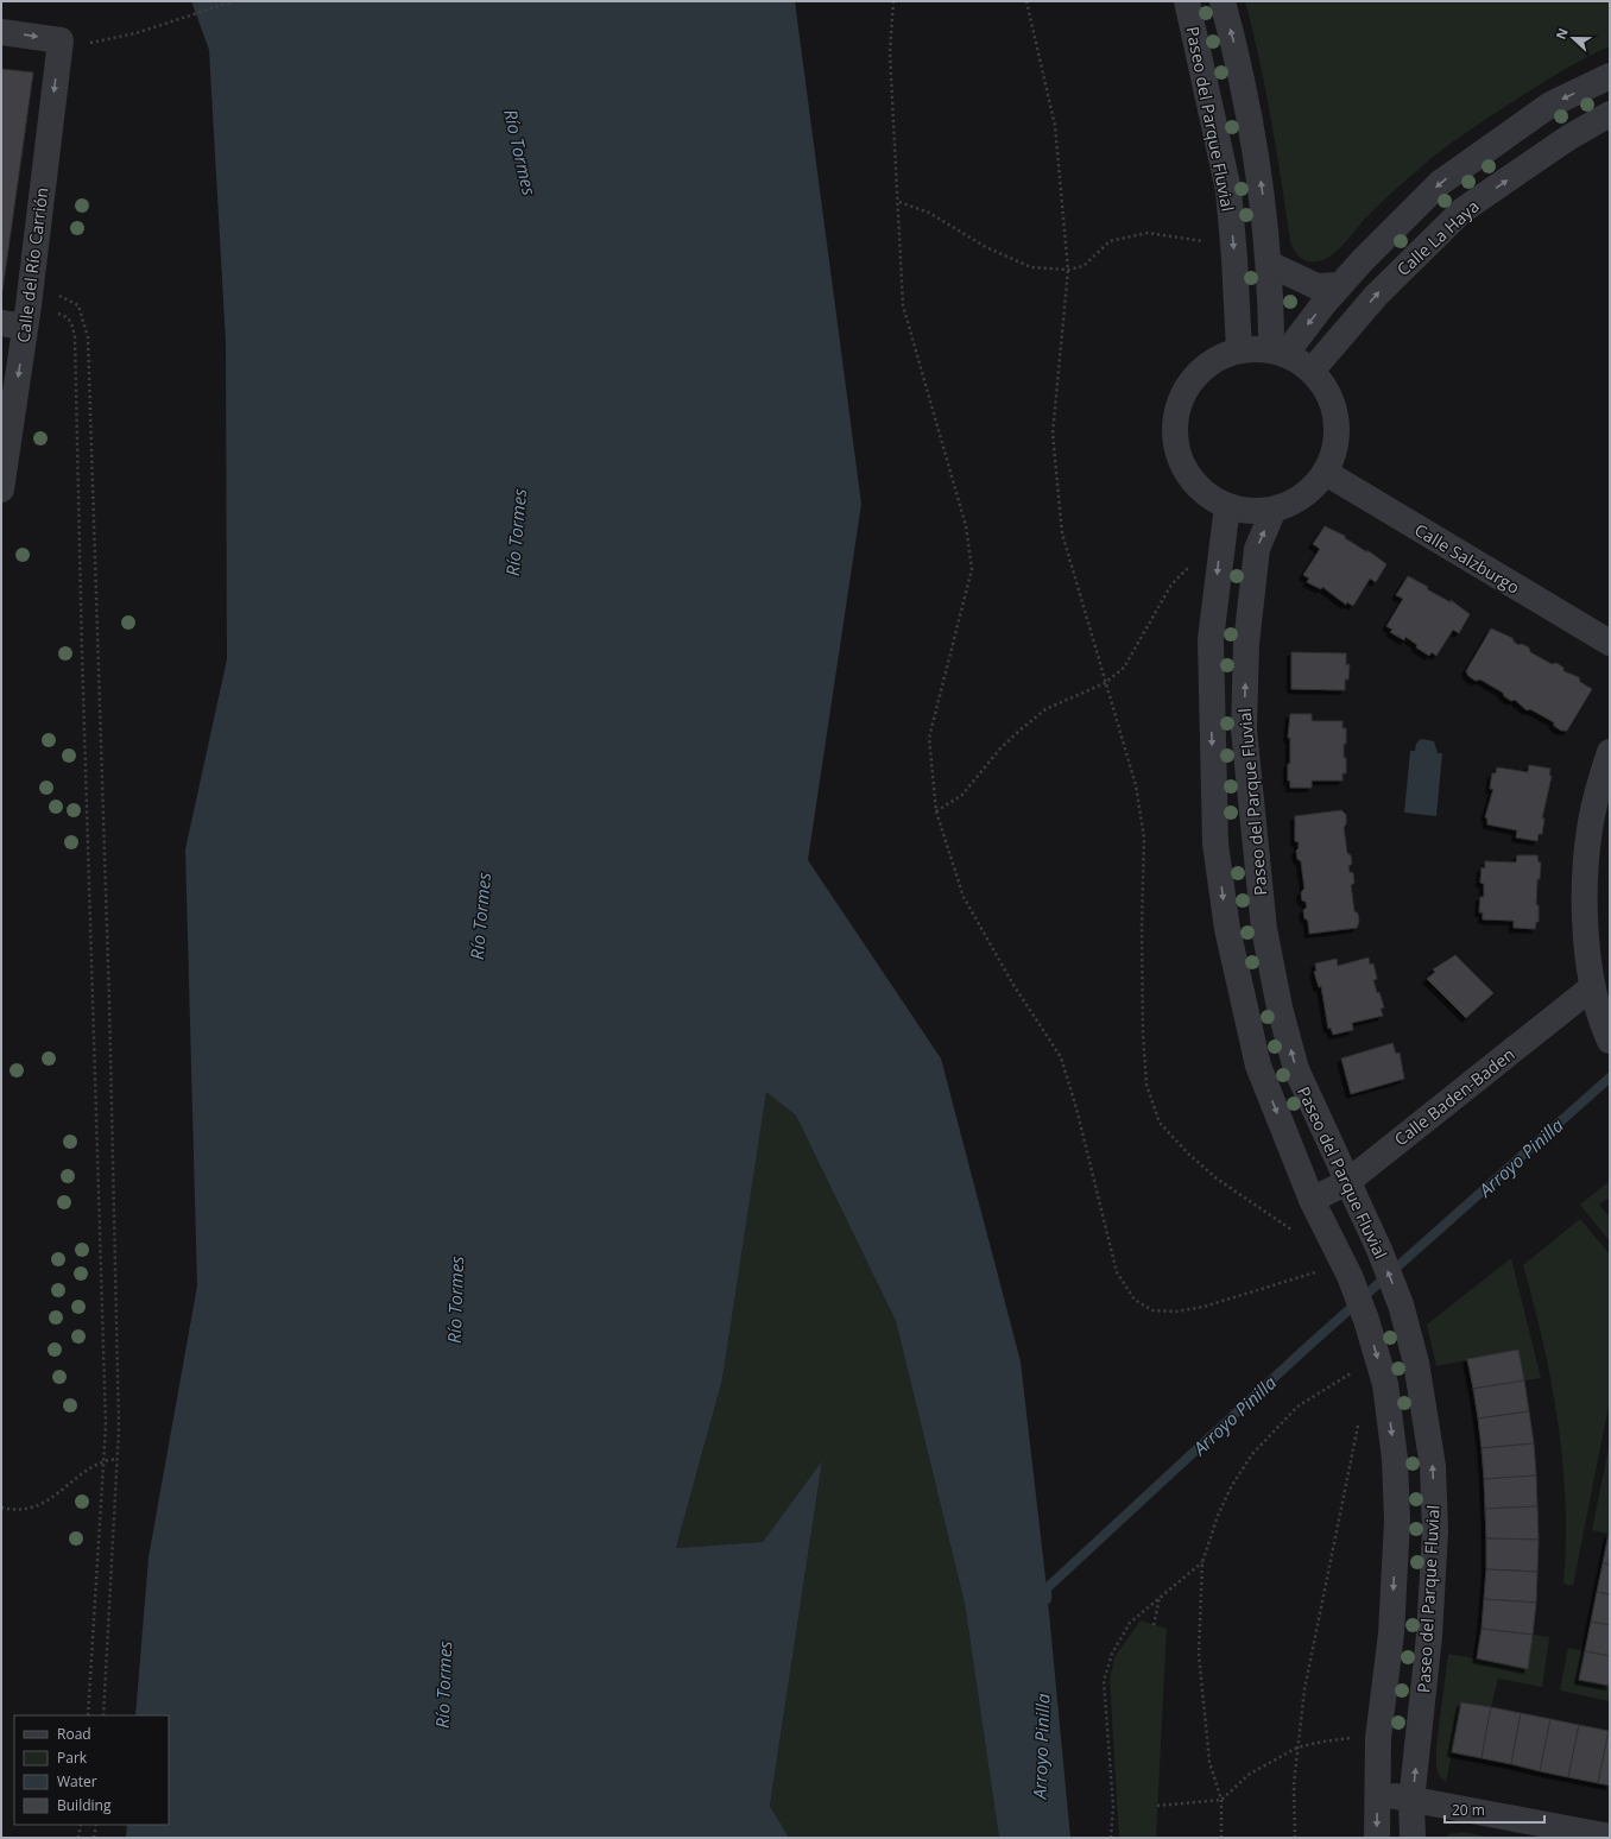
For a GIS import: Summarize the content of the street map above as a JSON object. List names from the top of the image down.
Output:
{
  "streets": {
    "street": [
      "Paseo del Parque Fluvial",
      "Calle La Haya",
      "Calle del Río Carrión",
      "Calle Salzburgo",
      "Calle Baden-Baden"
    ]
  },
  "crossings": [
    ["Paseo del Parque Fluvial", "Calle La Haya"],
    ["Paseo del Parque Fluvial", "Calle Salzburgo"],
    ["Paseo del Parque Fluvial", "Calle Baden-Baden"],
    ["Calle La Haya", "Calle Salzburgo"]
  ],
  "one_way": ["Calle del Río Carrión"],
  "water": ["Río Tormes", "Arroyo Pinilla"],
  "legend": [
    "Road",
    "Park",
    "Water",
    "Building"
  ],
  "scale_bar": "20 m",
  "north": "left"
}
